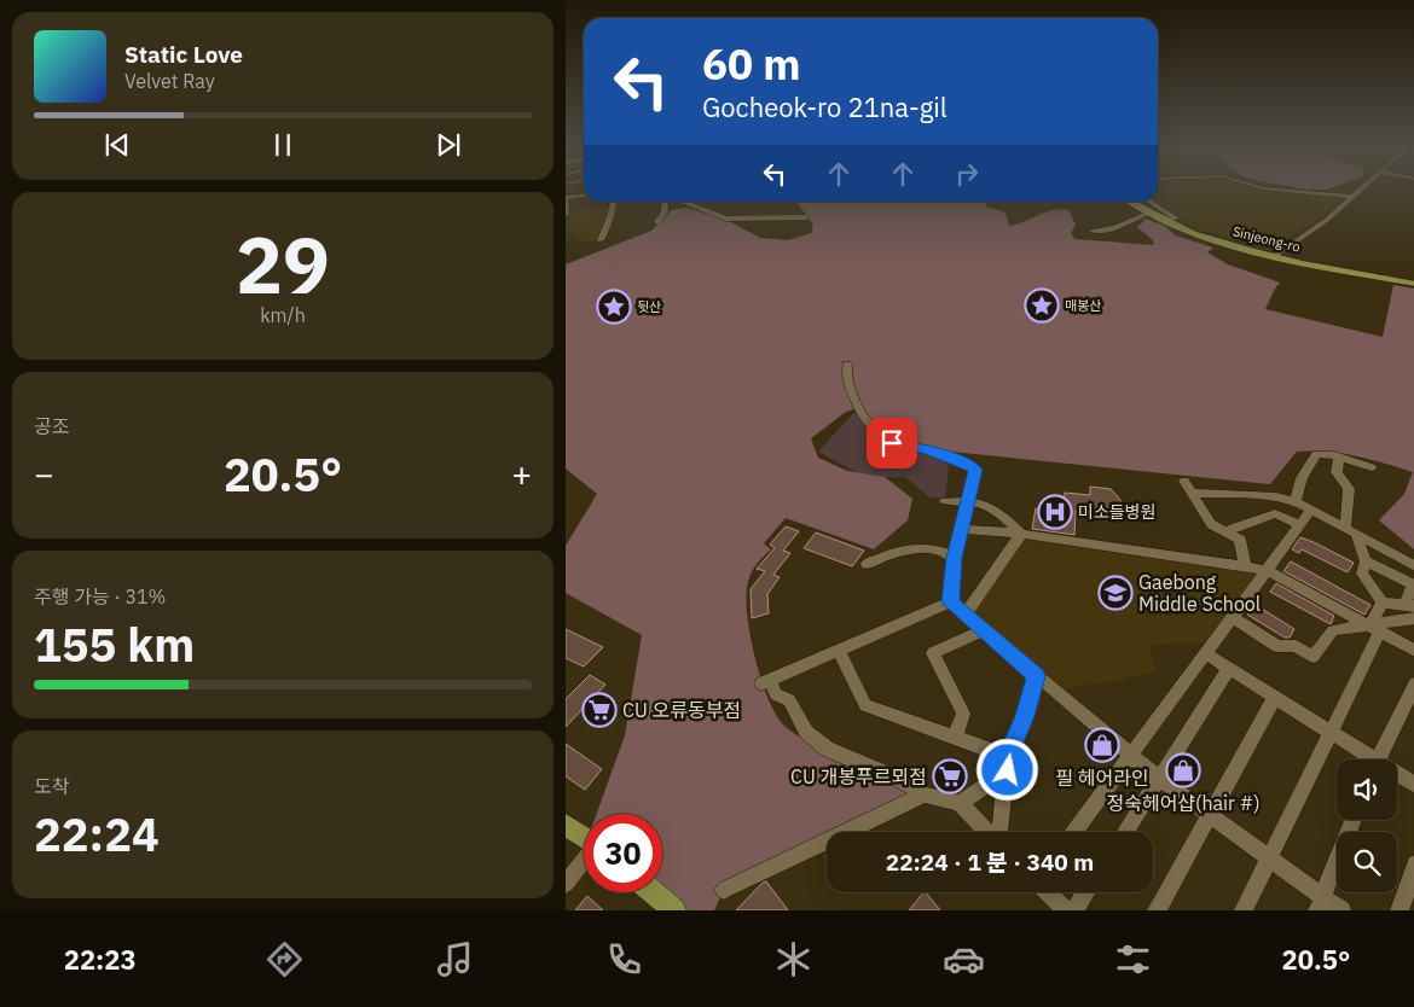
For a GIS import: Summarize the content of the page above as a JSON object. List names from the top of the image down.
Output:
{
  "streets": {
    "main road": ["Sinjeong-ro"]
  },
  "places": {
    "place": ["매봉산", "뒷산"],
    "hospital": ["미소들병원"],
    "school or university": ["Gaebong Middle School"],
    "supermarket": ["CU 오류동부점", "CU 개봉푸르뫼점"],
    "shop": ["필 헤어라인", "정숙헤어샵(hair #)"]
  },
  "page": {
    "turn": ["60 m", "Gocheok-ro 21na-gil"],
    "song": ["Static Love", "Velvet Ray"],
    "tile": [
      ["29", "km/h"],
      "공조",
      ["주행 가능 · 31%", "155 km"],
      ["도착", "22:24"]
    ],
    "heat": ["−", "20.5°", "+"],
    "limit": "30",
    "trip": "22:24 · 1 분 · 340 m",
    "tabs": ["22:23", "20.5°"]
  }
}
